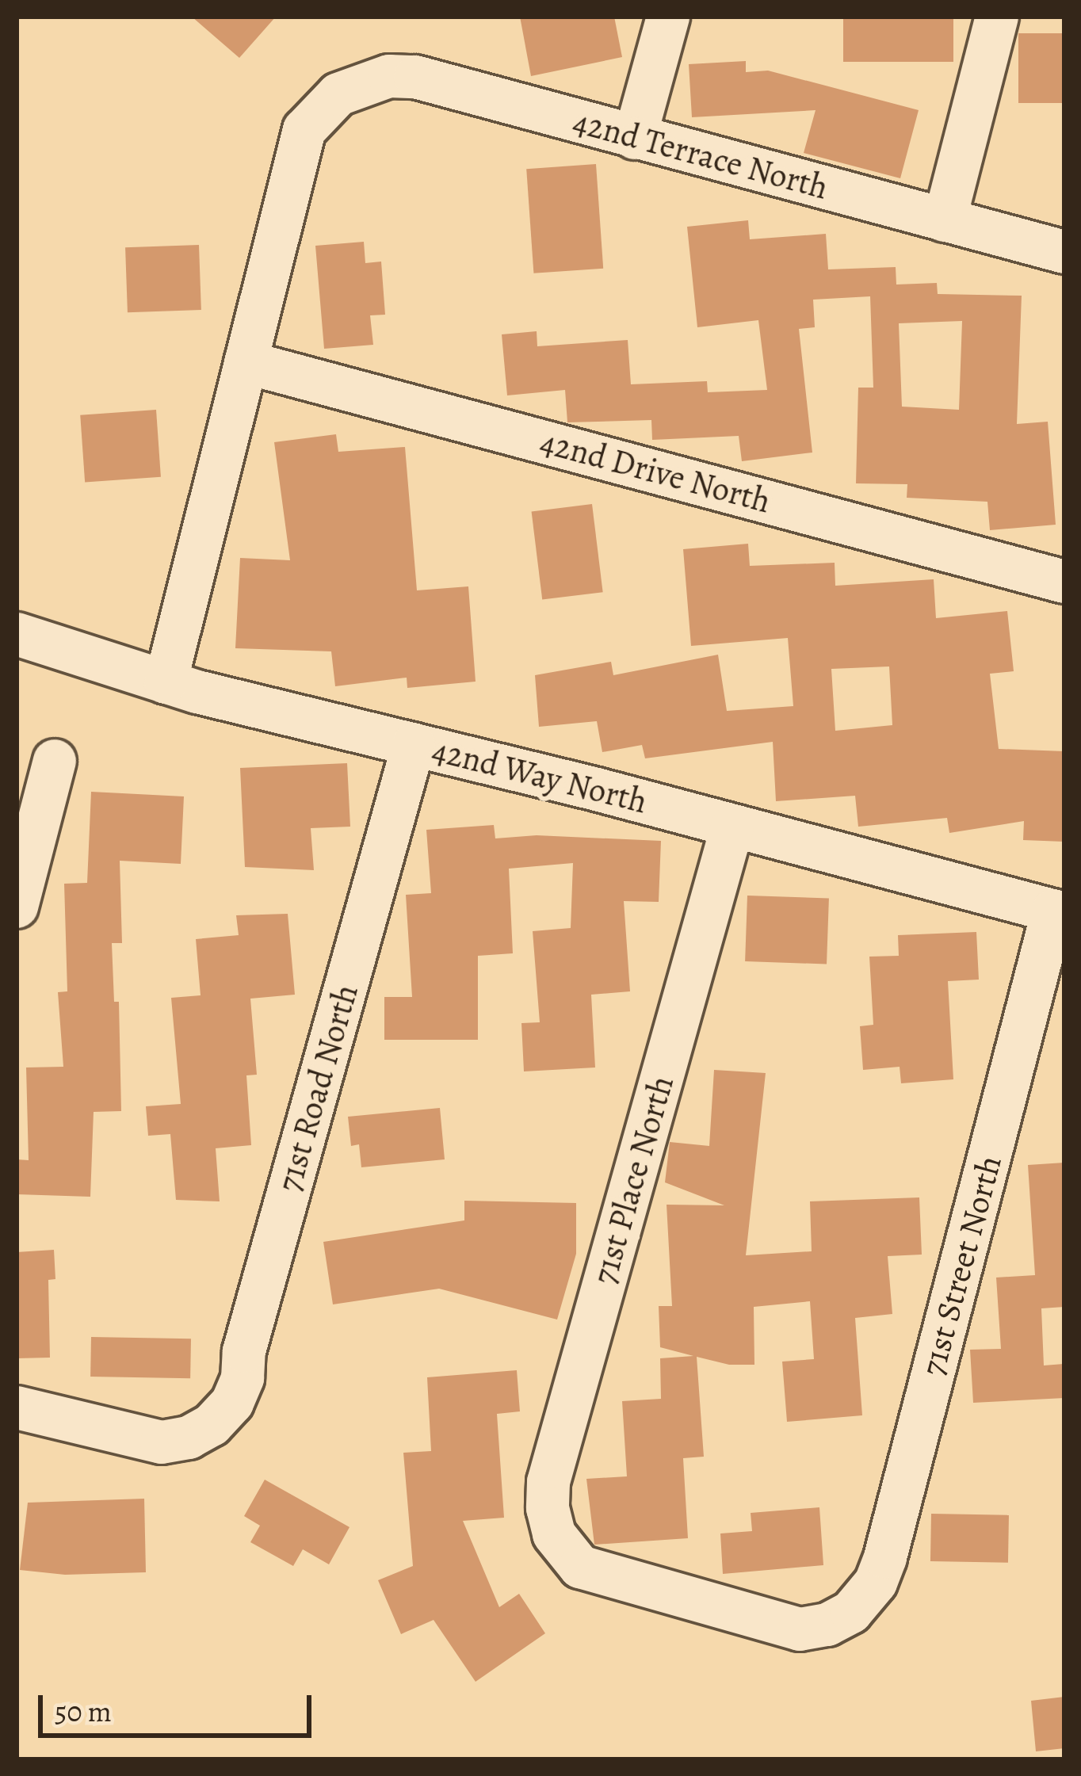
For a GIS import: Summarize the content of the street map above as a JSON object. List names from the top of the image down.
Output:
{
  "streets": {
    "street": [
      "42nd Terrace North",
      "42nd Drive North",
      "42nd Way North",
      "71st Road North",
      "71st Place North",
      "71st Street North"
    ]
  },
  "crossings": [
    ["42nd Terrace North", "42nd Drive North"],
    ["42nd Way North", "71st Road North"],
    ["42nd Way North", "71st Place North"],
    ["42nd Way North", "71st Street North"],
    ["71st Place North", "71st Street North"]
  ],
  "scale_bar": "50 m"
}
